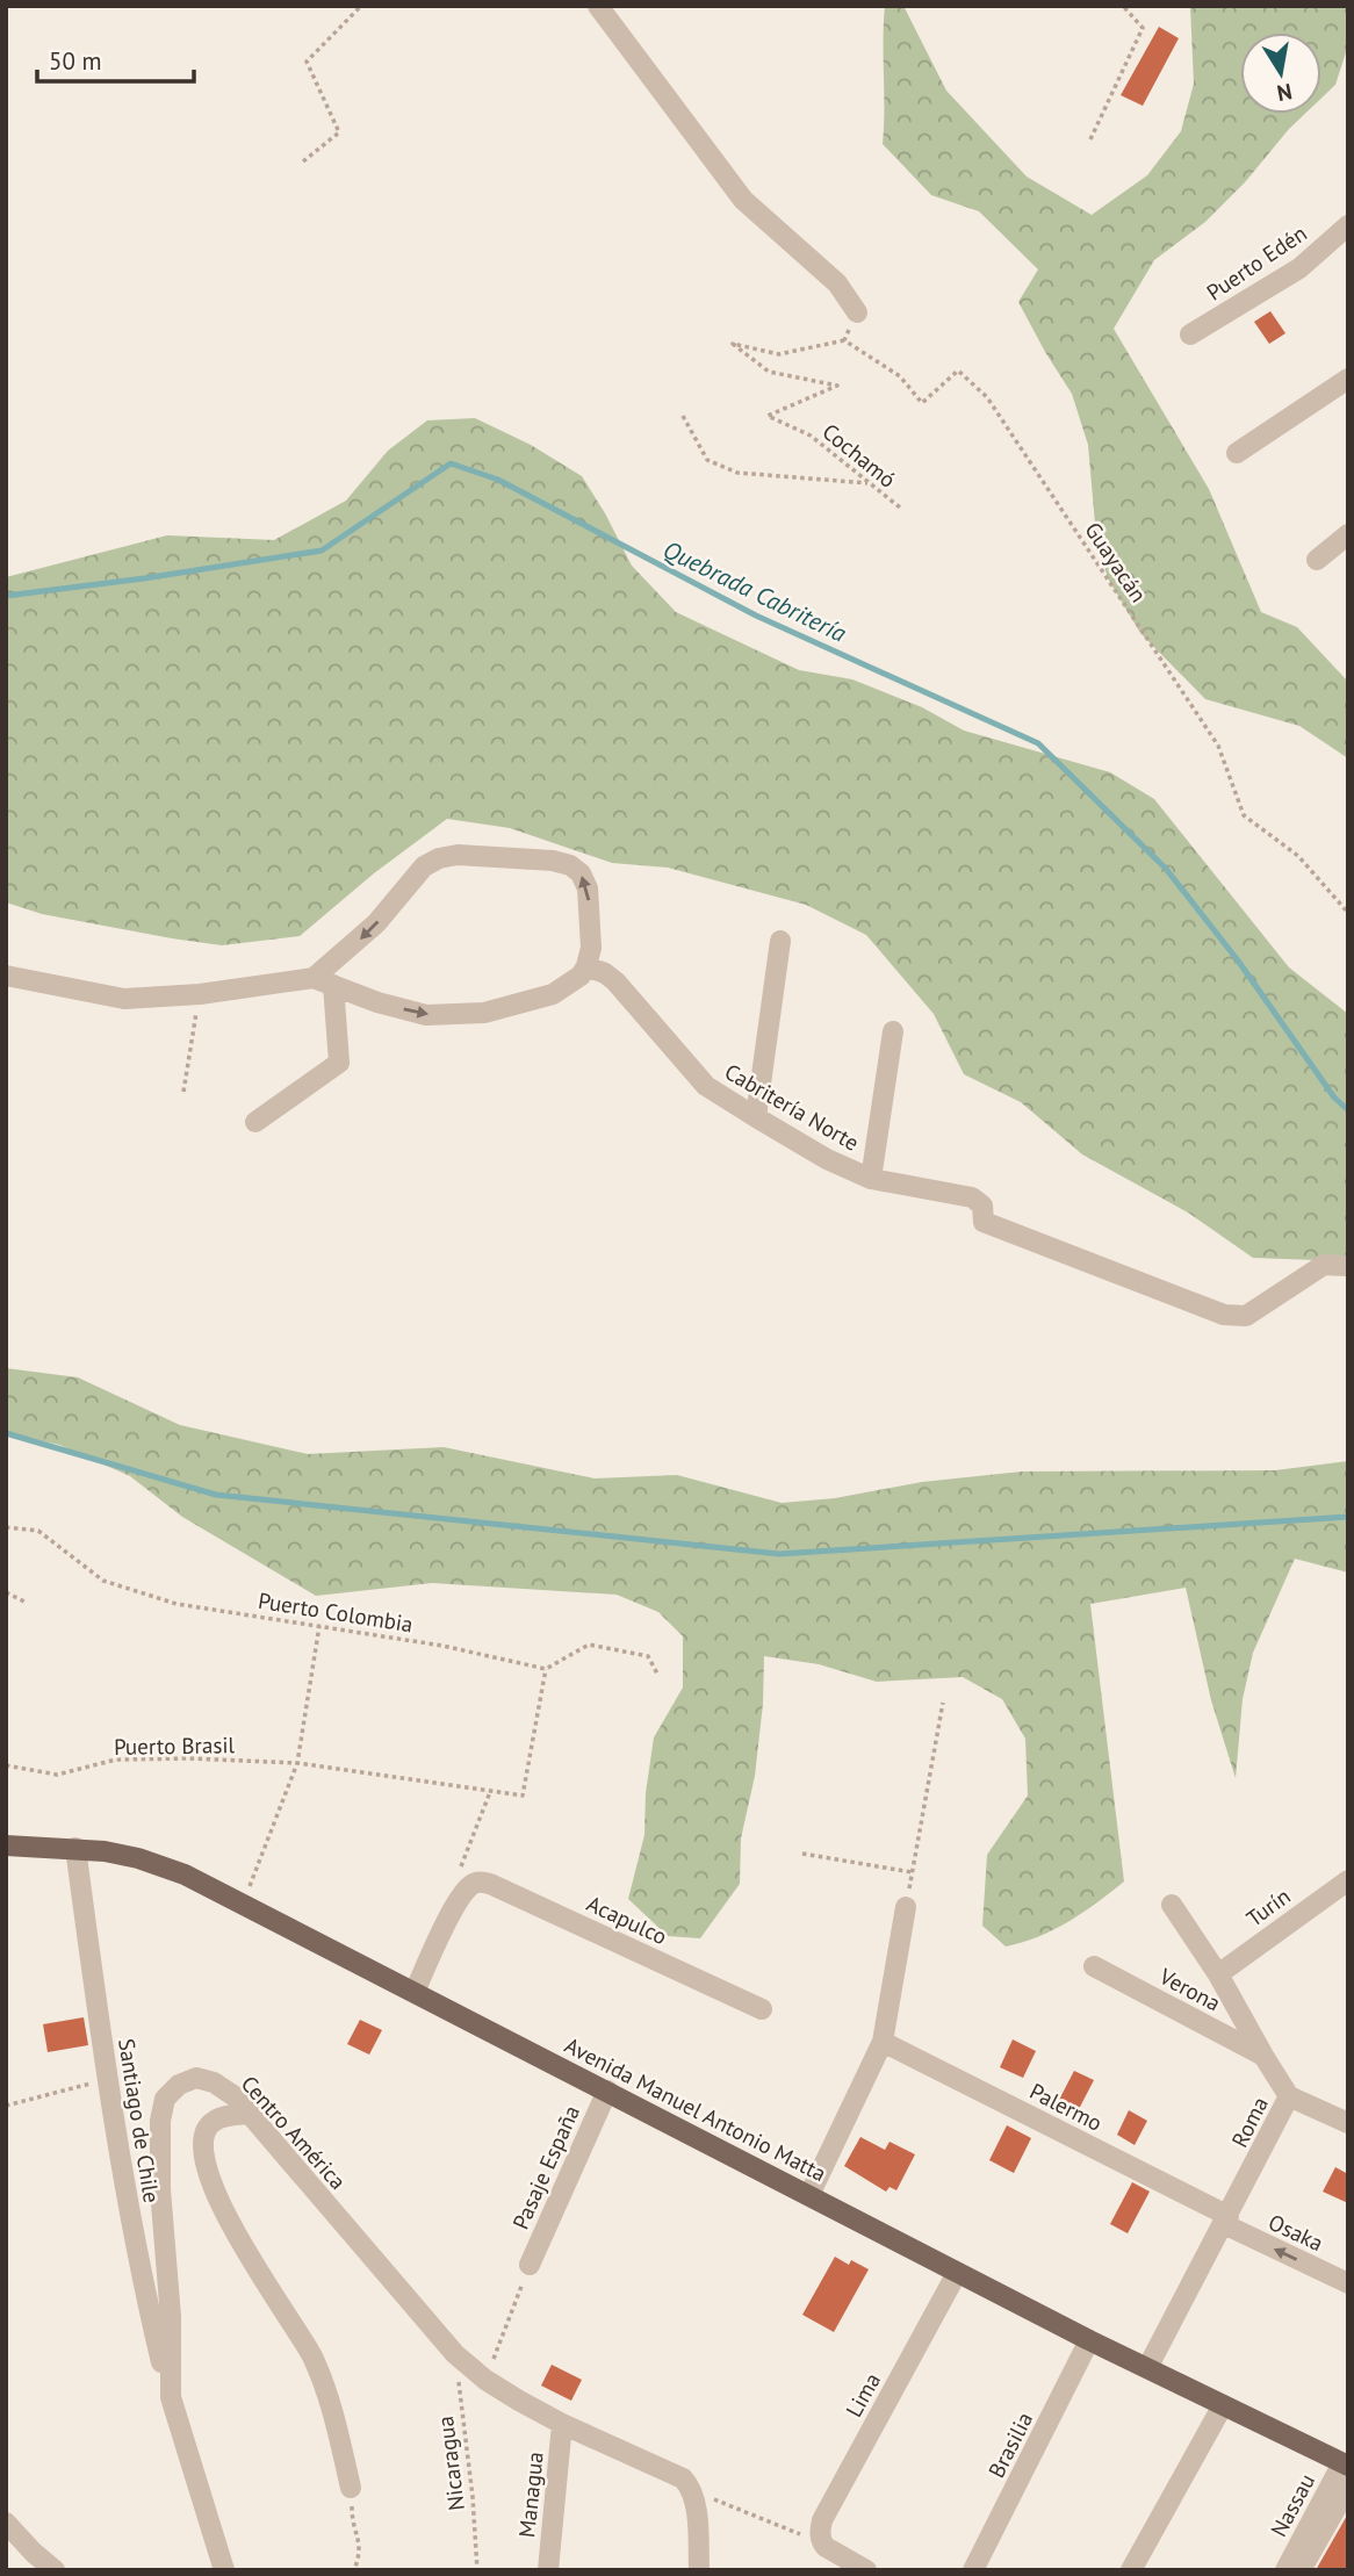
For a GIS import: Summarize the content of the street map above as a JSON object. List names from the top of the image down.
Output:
{
  "streets": {
    "main road": ["Avenida Manuel Antonio Matta"],
    "street": [
      "Puerto Edén",
      "Cabritería Norte",
      "Turín",
      "Acapulco",
      "Verona",
      "Palermo",
      "Santiago de Chile",
      "Roma",
      "Centro América",
      "Pasaje España",
      "Osaka",
      "Lima",
      "Brasilia",
      "Managua",
      "Nassau"
    ],
    "path": [
      "Cochamó",
      "Guayacán",
      "Puerto Colombia",
      "Puerto Brasil",
      "Nicaragua"
    ]
  },
  "crossings": [
    ["Cochamó", "Guayacán"],
    ["Puerto Colombia", "Puerto Brasil"],
    ["Turín", "Roma"],
    ["Verona", "Roma"],
    ["Palermo", "Roma"],
    ["Palermo", "Osaka"],
    ["Avenida Manuel Antonio Matta", "Santiago de Chile"],
    ["Avenida Manuel Antonio Matta", "Roma"],
    ["Avenida Manuel Antonio Matta", "Pasaje España"],
    ["Avenida Manuel Antonio Matta", "Lima"],
    ["Avenida Manuel Antonio Matta", "Brasilia"],
    ["Avenida Manuel Antonio Matta", "Nassau"],
    ["Santiago de Chile", "Centro América"],
    ["Roma", "Osaka"],
    ["Centro América", "Nicaragua"],
    ["Centro América", "Managua"]
  ],
  "water": ["Quebrada Cabritería"],
  "scale_bar": "50 m",
  "north": "bottom"
}
